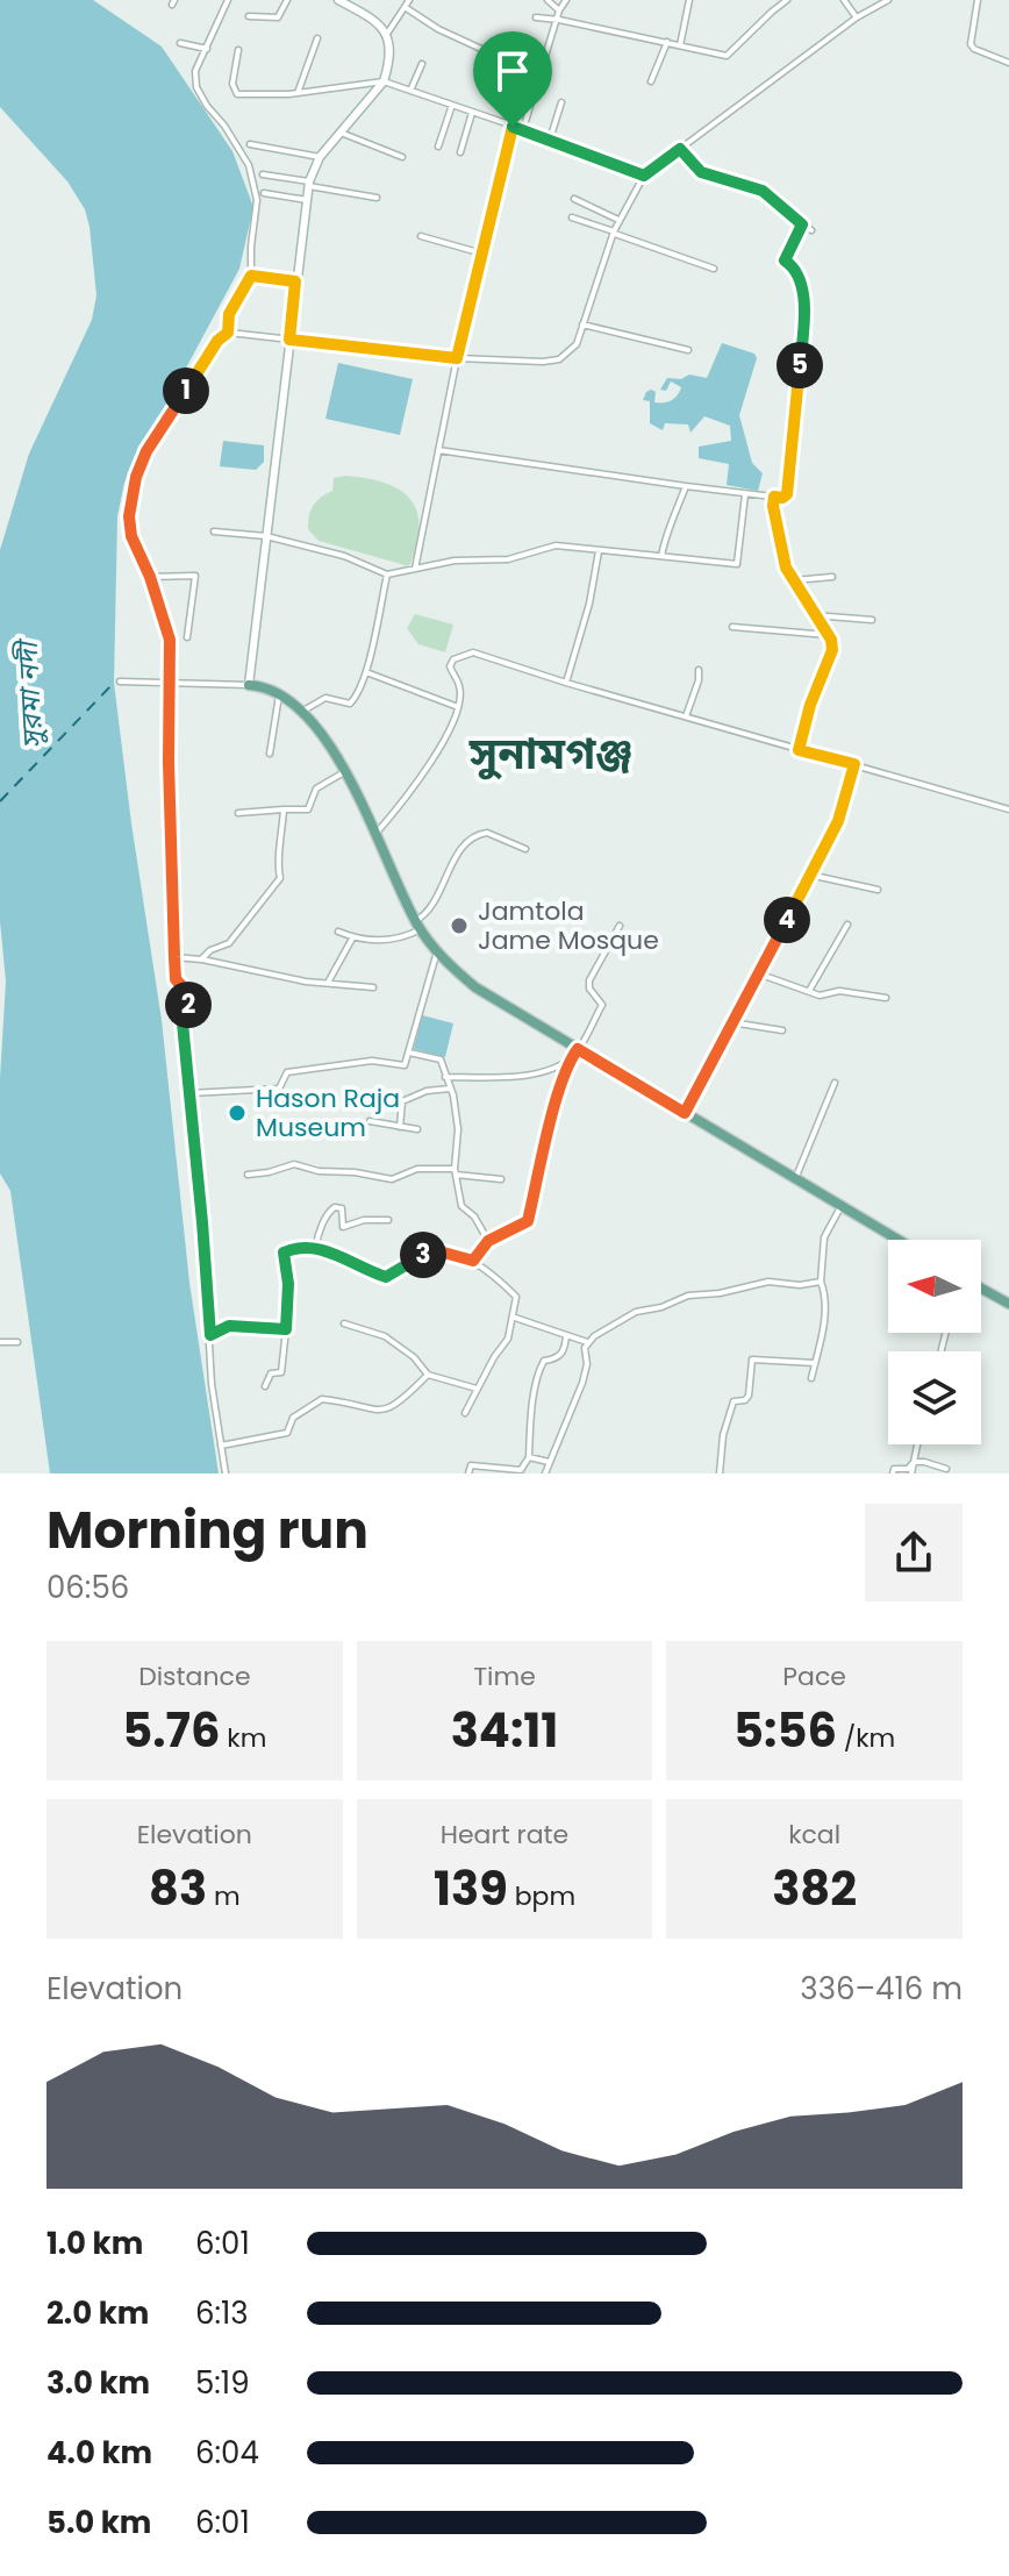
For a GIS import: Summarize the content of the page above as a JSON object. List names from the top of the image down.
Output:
{
  "districts": ["সুনামগঞ্জ"],
  "water": ["সুরমা নদী"],
  "places": ["Jamtola Jame Mosque", "Hason Raja Museum"],
  "north": "left",
  "page": {
    "pins": [
      "5",
      "1",
      "4",
      "2",
      "3"
    ],
    "heading": ["Morning run", "06:56"],
    "stats": [
      ["Distance", "5.76 km"],
      ["Time", "34:11"],
      ["Pace", "5:56 /km"],
      ["Elevation", "83 m"],
      ["Heart rate", "139 bpm"],
      ["kcal", "382"]
    ],
    "chart": ["Elevation", "336–416 m"],
    "list": [
      {
        "name": "1.0 km",
        "note": "6:01"
      },
      {
        "name": "2.0 km",
        "note": "6:13"
      },
      {
        "name": "3.0 km",
        "note": "5:19"
      },
      {
        "name": "4.0 km",
        "note": "6:04"
      },
      {
        "name": "5.0 km",
        "note": "6:01"
      }
    ]
  }
}
